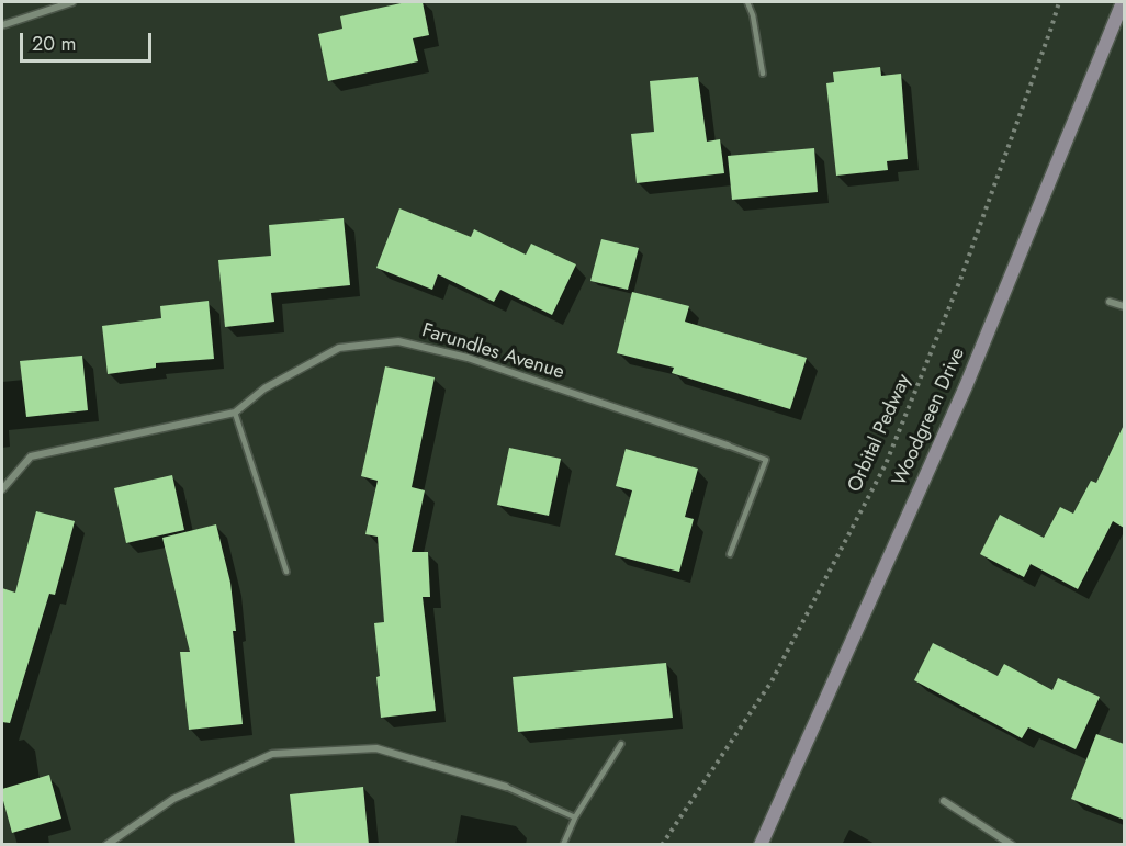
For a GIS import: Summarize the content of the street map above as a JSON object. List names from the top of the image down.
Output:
{
  "streets": {
    "main road": ["Woodgreen Drive"],
    "street": ["Farundles Avenue"],
    "path": ["Orbital Pedway"]
  },
  "scale_bar": "20 m"
}
